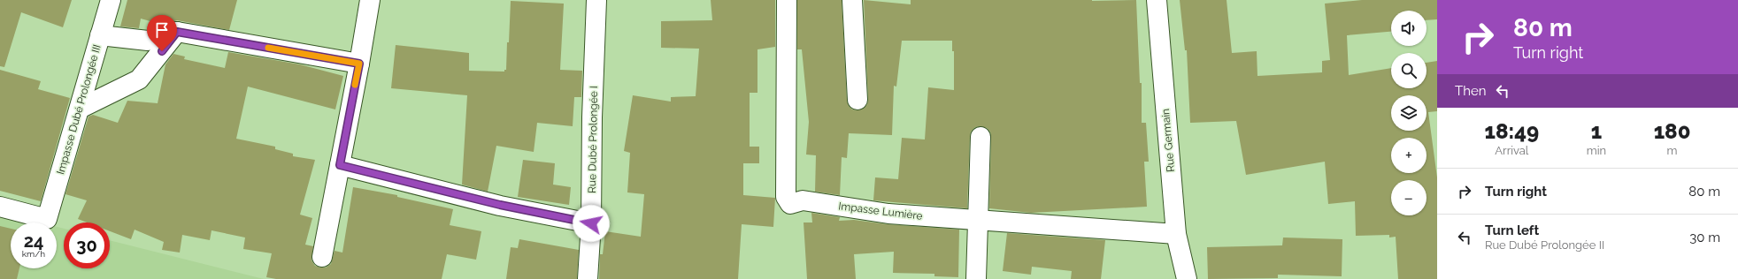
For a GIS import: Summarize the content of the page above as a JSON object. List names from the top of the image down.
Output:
{
  "streets": {
    "street": [
      "Impasse Dubé Prolongée III",
      "Rue Dubé Prolongée I",
      "Rue Germain",
      "Impasse Lumière"
    ]
  },
  "crossings": [
    ["Rue Germain", "Impasse Lumière"]
  ],
  "page": {
    "turn": ["80 m", "Turn right"],
    "map_buttons": ["+", "−"],
    "then": "Then",
    "eta": [
      "18:49",
      "Arrival",
      "1",
      "min",
      "180",
      "m"
    ],
    "list": [
      {
        "name": "Turn right",
        "value": "80 m"
      },
      {
        "name": "Turn left",
        "note": "Rue Dubé Prolongée II",
        "value": "30 m"
      }
    ],
    "speed": "24 km/h",
    "limit": "30"
  }
}
